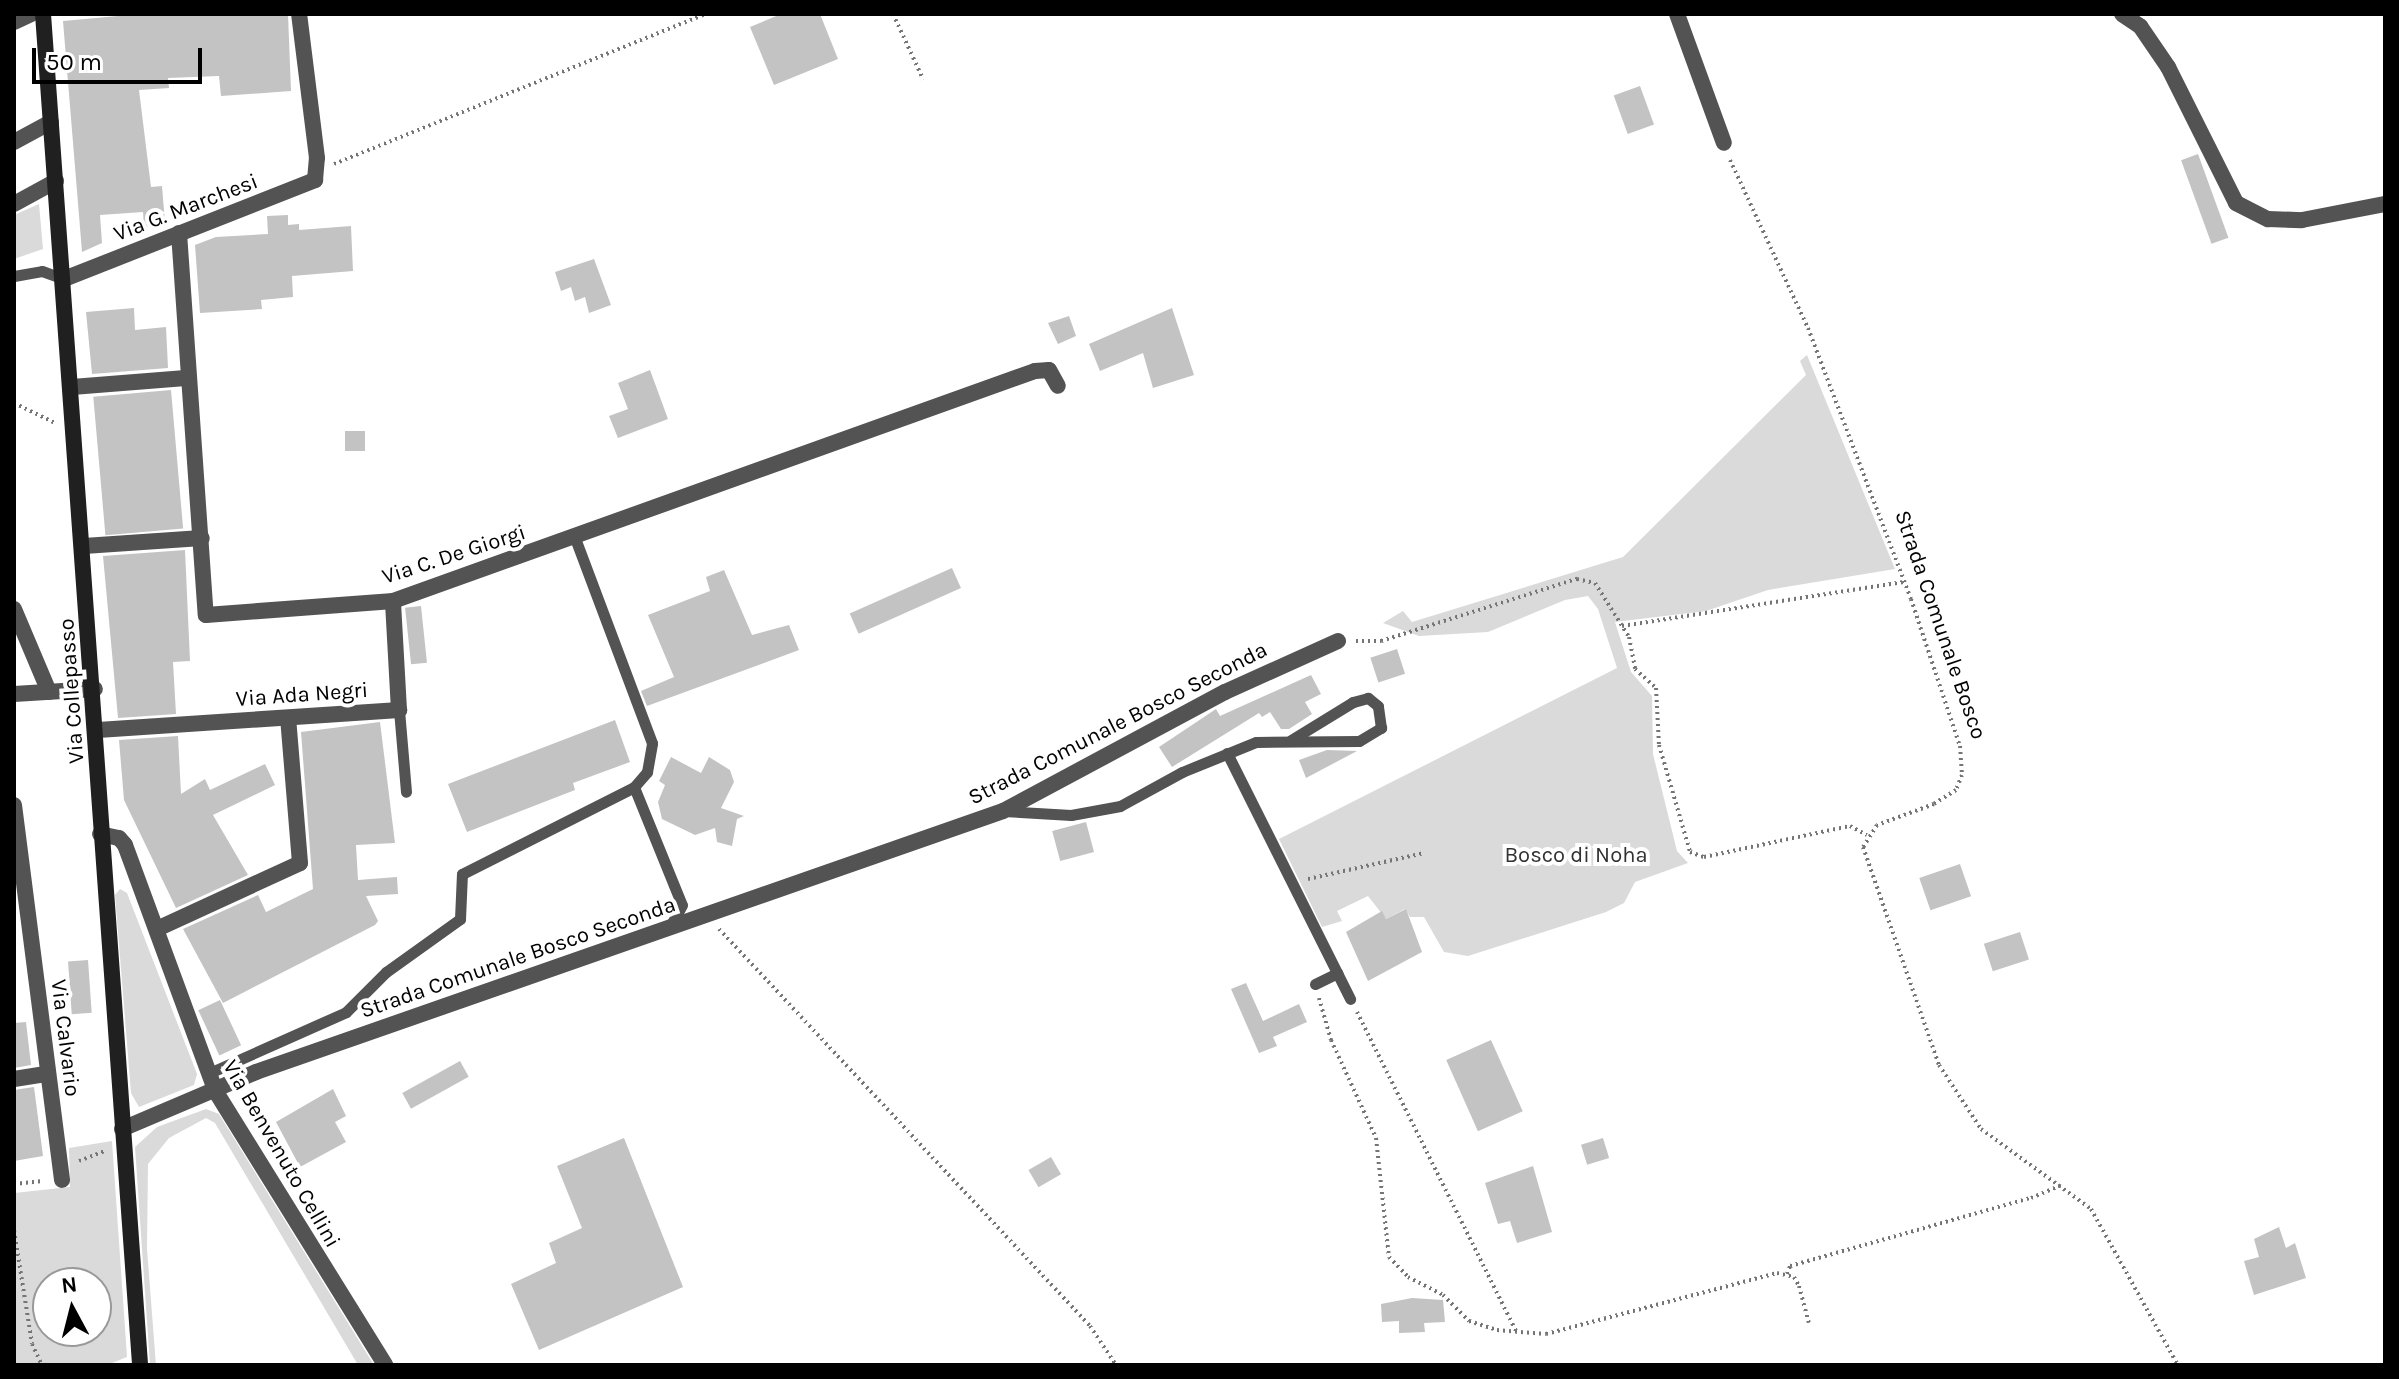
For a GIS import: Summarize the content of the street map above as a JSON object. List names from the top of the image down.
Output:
{
  "streets": {
    "street": [
      "Via G. Marchesi",
      "Via C. De Giorgi",
      "Via Collepasso",
      "Via Ada Negri",
      "Strada Comunale Bosco Seconda",
      "Via Calvario",
      "Via Benvenuto Cellini"
    ],
    "path": ["Strada Comunale Bosco"]
  },
  "crossings": [
    ["Via G. Marchesi", "Via C. De Giorgi"],
    ["Via G. Marchesi", "Via Collepasso"],
    ["Via C. De Giorgi", "Via Ada Negri"],
    ["Via Collepasso", "Via Ada Negri"],
    ["Via Collepasso", "Strada Comunale Bosco Seconda"],
    ["Via Collepasso", "Via Benvenuto Cellini"],
    ["Strada Comunale Bosco Seconda", "Via Benvenuto Cellini"]
  ],
  "parks": ["Bosco di Noha"],
  "scale_bar": "50 m",
  "north": "top"
}
